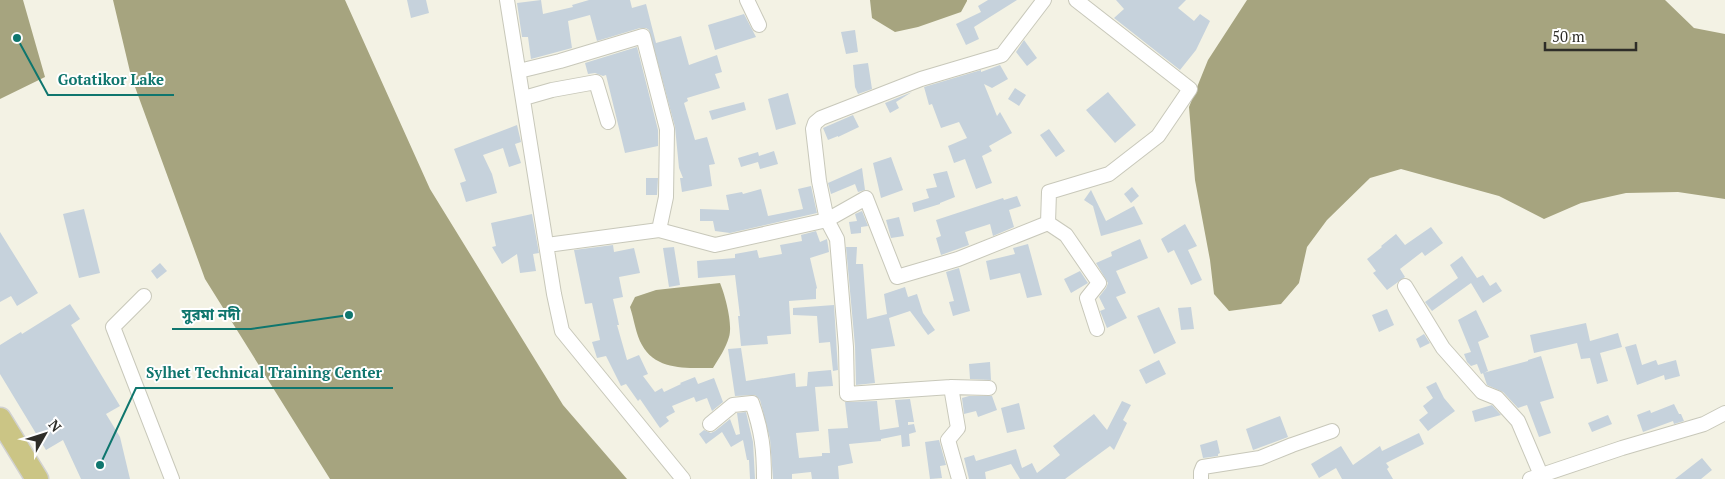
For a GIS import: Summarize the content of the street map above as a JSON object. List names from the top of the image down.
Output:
{
  "places": ["Gotatikor Lake", "সুরমা নদী", "Sylhet Technical Training Center"],
  "scale_bar": "50 m",
  "north": "top right"
}
